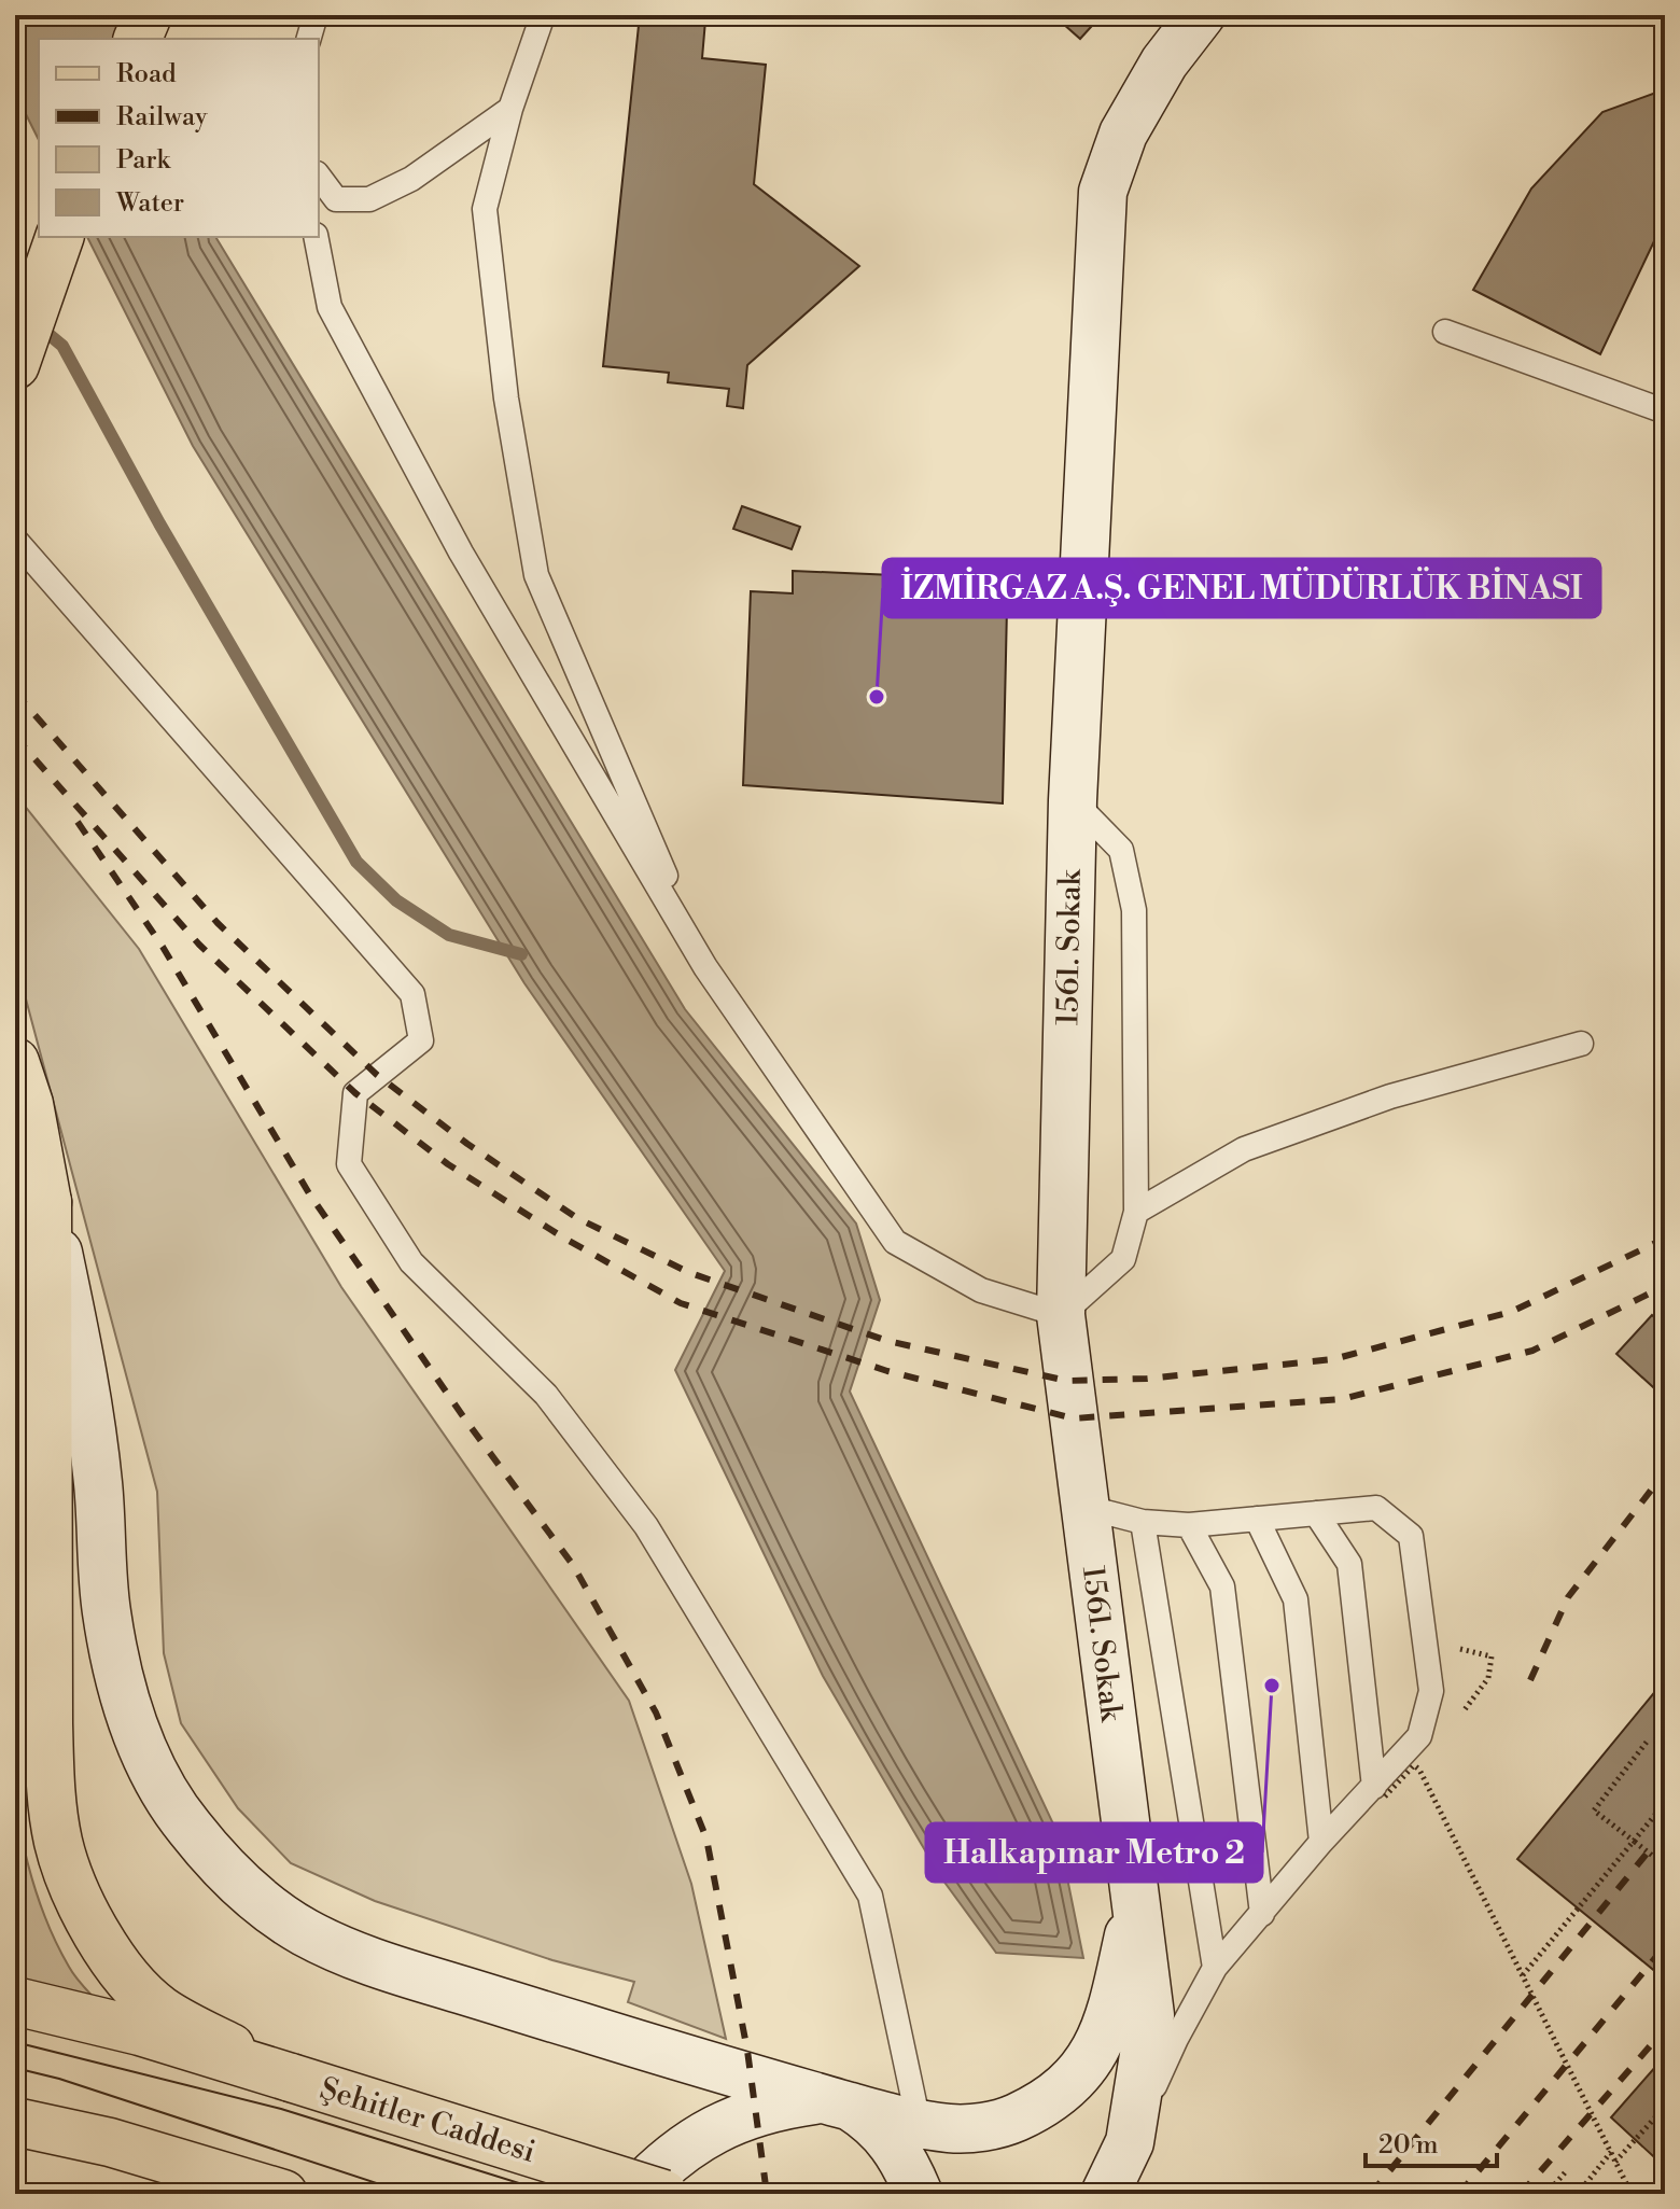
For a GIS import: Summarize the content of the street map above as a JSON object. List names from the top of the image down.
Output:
{
  "streets": {
    "main road": ["1561. Sokak", "Şehitler Caddesi"]
  },
  "places": ["İZMİRGAZ A.Ş. GENEL MÜDÜRLÜK BİNASI", "Halkapınar Metro 2"],
  "legend": [
    "Road",
    "Railway",
    "Park",
    "Water"
  ],
  "scale_bar": "20 m"
}
